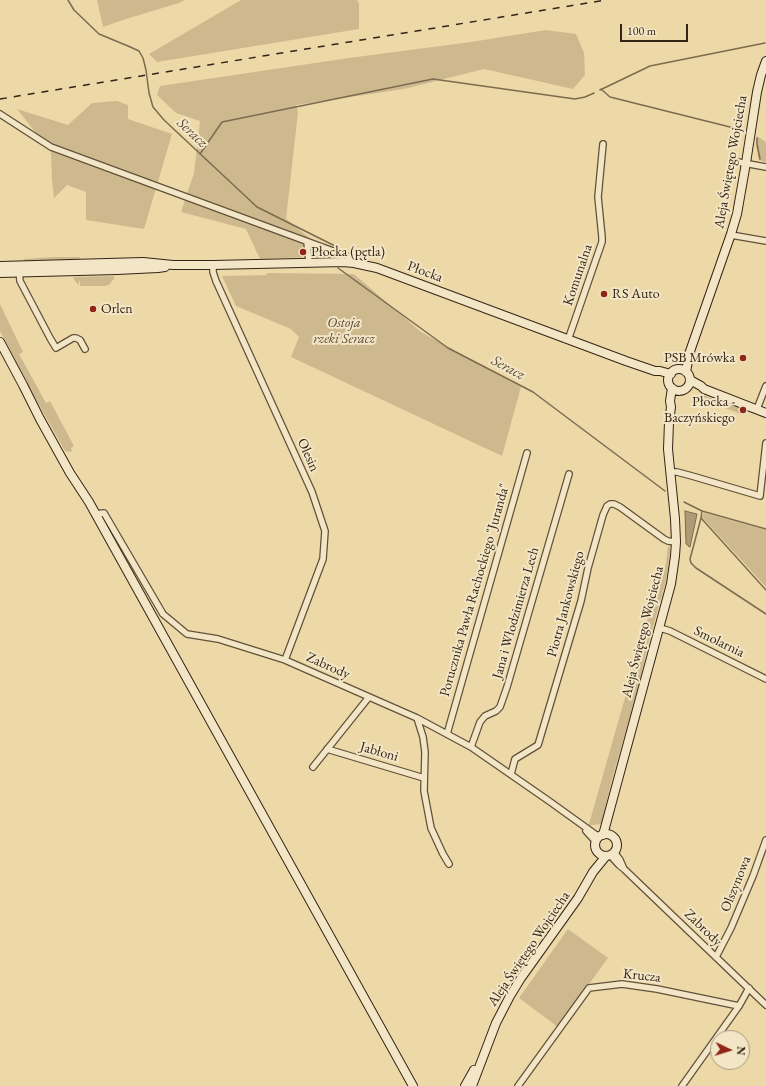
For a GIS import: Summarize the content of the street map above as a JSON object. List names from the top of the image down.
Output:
{
  "streets": {
    "street": [
      "Aleja Świętego Wojciecha",
      "Płocka",
      "Komunalna",
      "Olesin",
      "Porucznika Pawła Rachockiego \"Juranda\"",
      "Piotra Jankowskiego",
      "Jana i Włodzimierza Lech",
      "Smolarnia",
      "Zabrody",
      "Jabłoni",
      "Olszynowa",
      "Krucza"
    ]
  },
  "crossings": [
    ["Aleja Świętego Wojciecha", "Płocka"],
    ["Aleja Świętego Wojciecha", "Piotra Jankowskiego"],
    ["Aleja Świętego Wojciecha", "Smolarnia"],
    ["Aleja Świętego Wojciecha", "Zabrody"],
    ["Płocka", "Komunalna"],
    ["Płocka", "Olesin"],
    ["Olesin", "Zabrody"],
    ["Porucznika Pawła Rachockiego \"Juranda\"", "Zabrody"],
    ["Piotra Jankowskiego", "Zabrody"],
    ["Jana i Włodzimierza Lech", "Zabrody"],
    ["Zabrody", "Jabłoni"],
    ["Zabrody", "Olszynowa"]
  ],
  "water": ["Seracz"],
  "parks": ["Ostoja rzeki Seracz"],
  "places": [
    "Płocka (pętla)",
    "RS Auto",
    "Orlen",
    "PSB Mrówka",
    "Płocka - Baczyńskiego"
  ],
  "scale_bar": "100 m",
  "north": "right"
}
